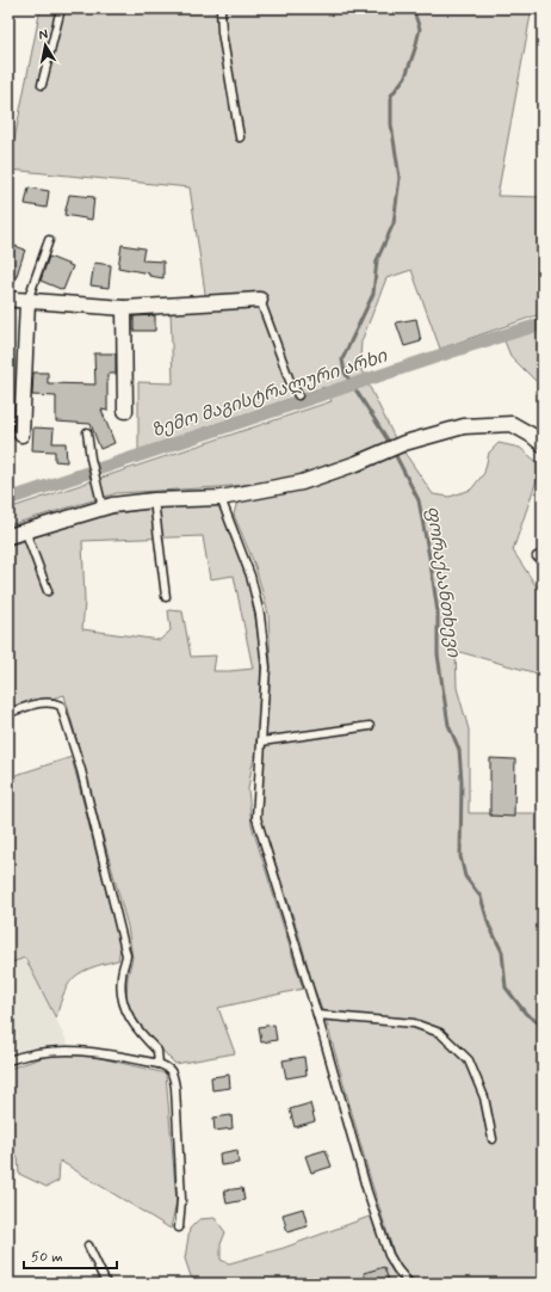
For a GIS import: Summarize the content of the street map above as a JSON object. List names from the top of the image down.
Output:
{
  "water": ["ზემო მაგისტრალური არხი", "ფორაქაანთხევი"],
  "scale_bar": "50 m",
  "north": "top"
}
